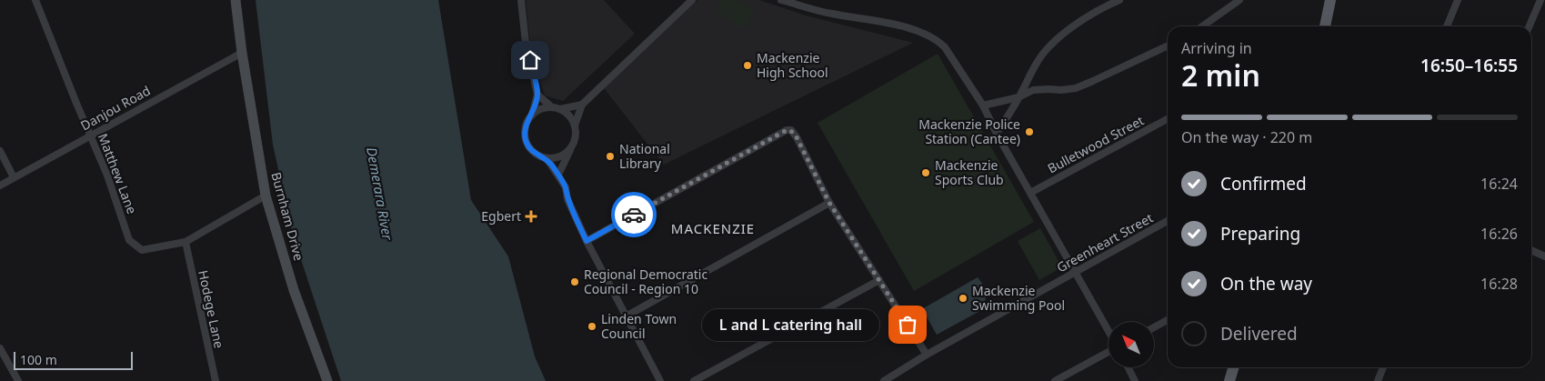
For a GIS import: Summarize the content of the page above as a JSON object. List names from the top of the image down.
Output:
{
  "streets": {
    "street": [
      "Danjou Road",
      "Bulletwood Street",
      "Matthew Lane",
      "Burnham Drive",
      "Greenheart Street",
      "Hodege Lane"
    ]
  },
  "crossings": [
    ["Danjou Road", "Matthew Lane"],
    ["Danjou Road", "Burnham Drive"],
    ["Matthew Lane", "Hodege Lane"]
  ],
  "districts": ["MACKENZIE"],
  "water": ["Demerara River"],
  "places": {
    "other": [
      "Mackenzie High School",
      "Mackenzie Police Station (Cantee)",
      "National Library",
      "Mackenzie Sports Club",
      "Regional Democratic Council - Region 10",
      "Mackenzie Swimming Pool",
      "L and L catering hall",
      "Linden Town Council"
    ],
    "health": ["Egbert"]
  },
  "scale_bar": "100 m",
  "north": "top left",
  "page": {
    "heading": ["2 min", "Arriving in", "16:50–16:55"],
    "bar": "On the way · 220 m",
    "list": [
      ["Confirmed", "16:24"],
      ["Preparing", "16:26"],
      ["On the way", "16:28"],
      "Delivered"
    ],
    "bubble": "L and L catering hall",
    "scale": "100 m"
  }
}
